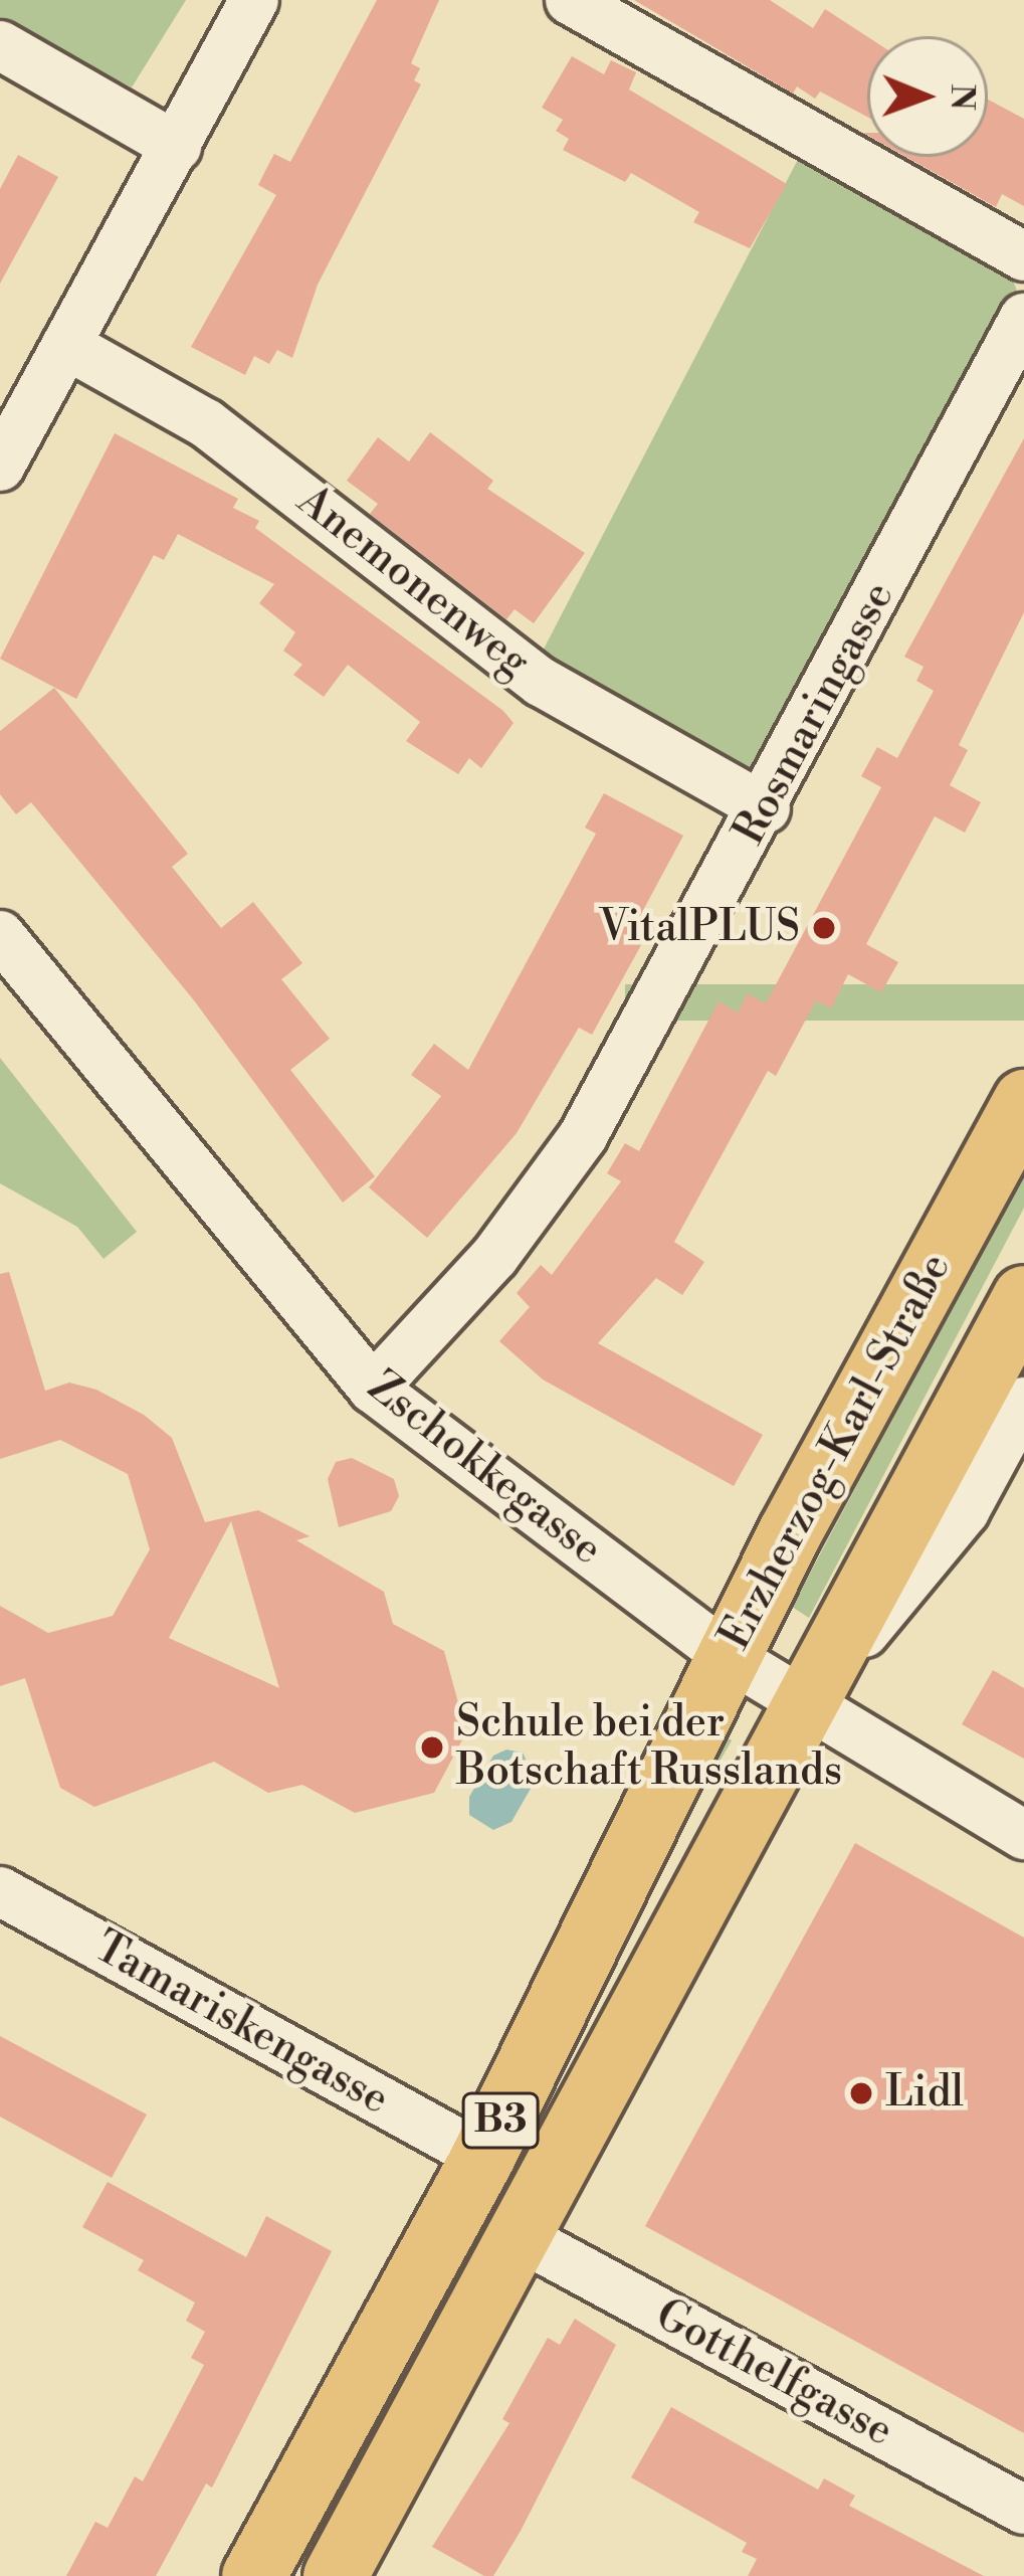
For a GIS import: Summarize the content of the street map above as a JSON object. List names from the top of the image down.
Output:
{
  "streets": {
    "main road": ["Erzherzog-Karl-Straße", "B3"],
    "street": [
      "Anemonenweg",
      "Rosmaringasse",
      "Zschokkegasse",
      "Tamariskengasse",
      "Gotthelfgasse"
    ]
  },
  "crossings": [
    ["Anemonenweg", "Rosmaringasse"],
    ["Rosmaringasse", "Zschokkegasse"],
    ["Erzherzog-Karl-Straße", "Zschokkegasse"],
    ["Erzherzog-Karl-Straße", "Tamariskengasse"],
    ["Zschokkegasse", "B3"],
    ["B3", "Gotthelfgasse"]
  ],
  "places": ["VitalPLUS", "Schule bei der Botschaft Russlands", "Lidl"],
  "north": "right"
}
